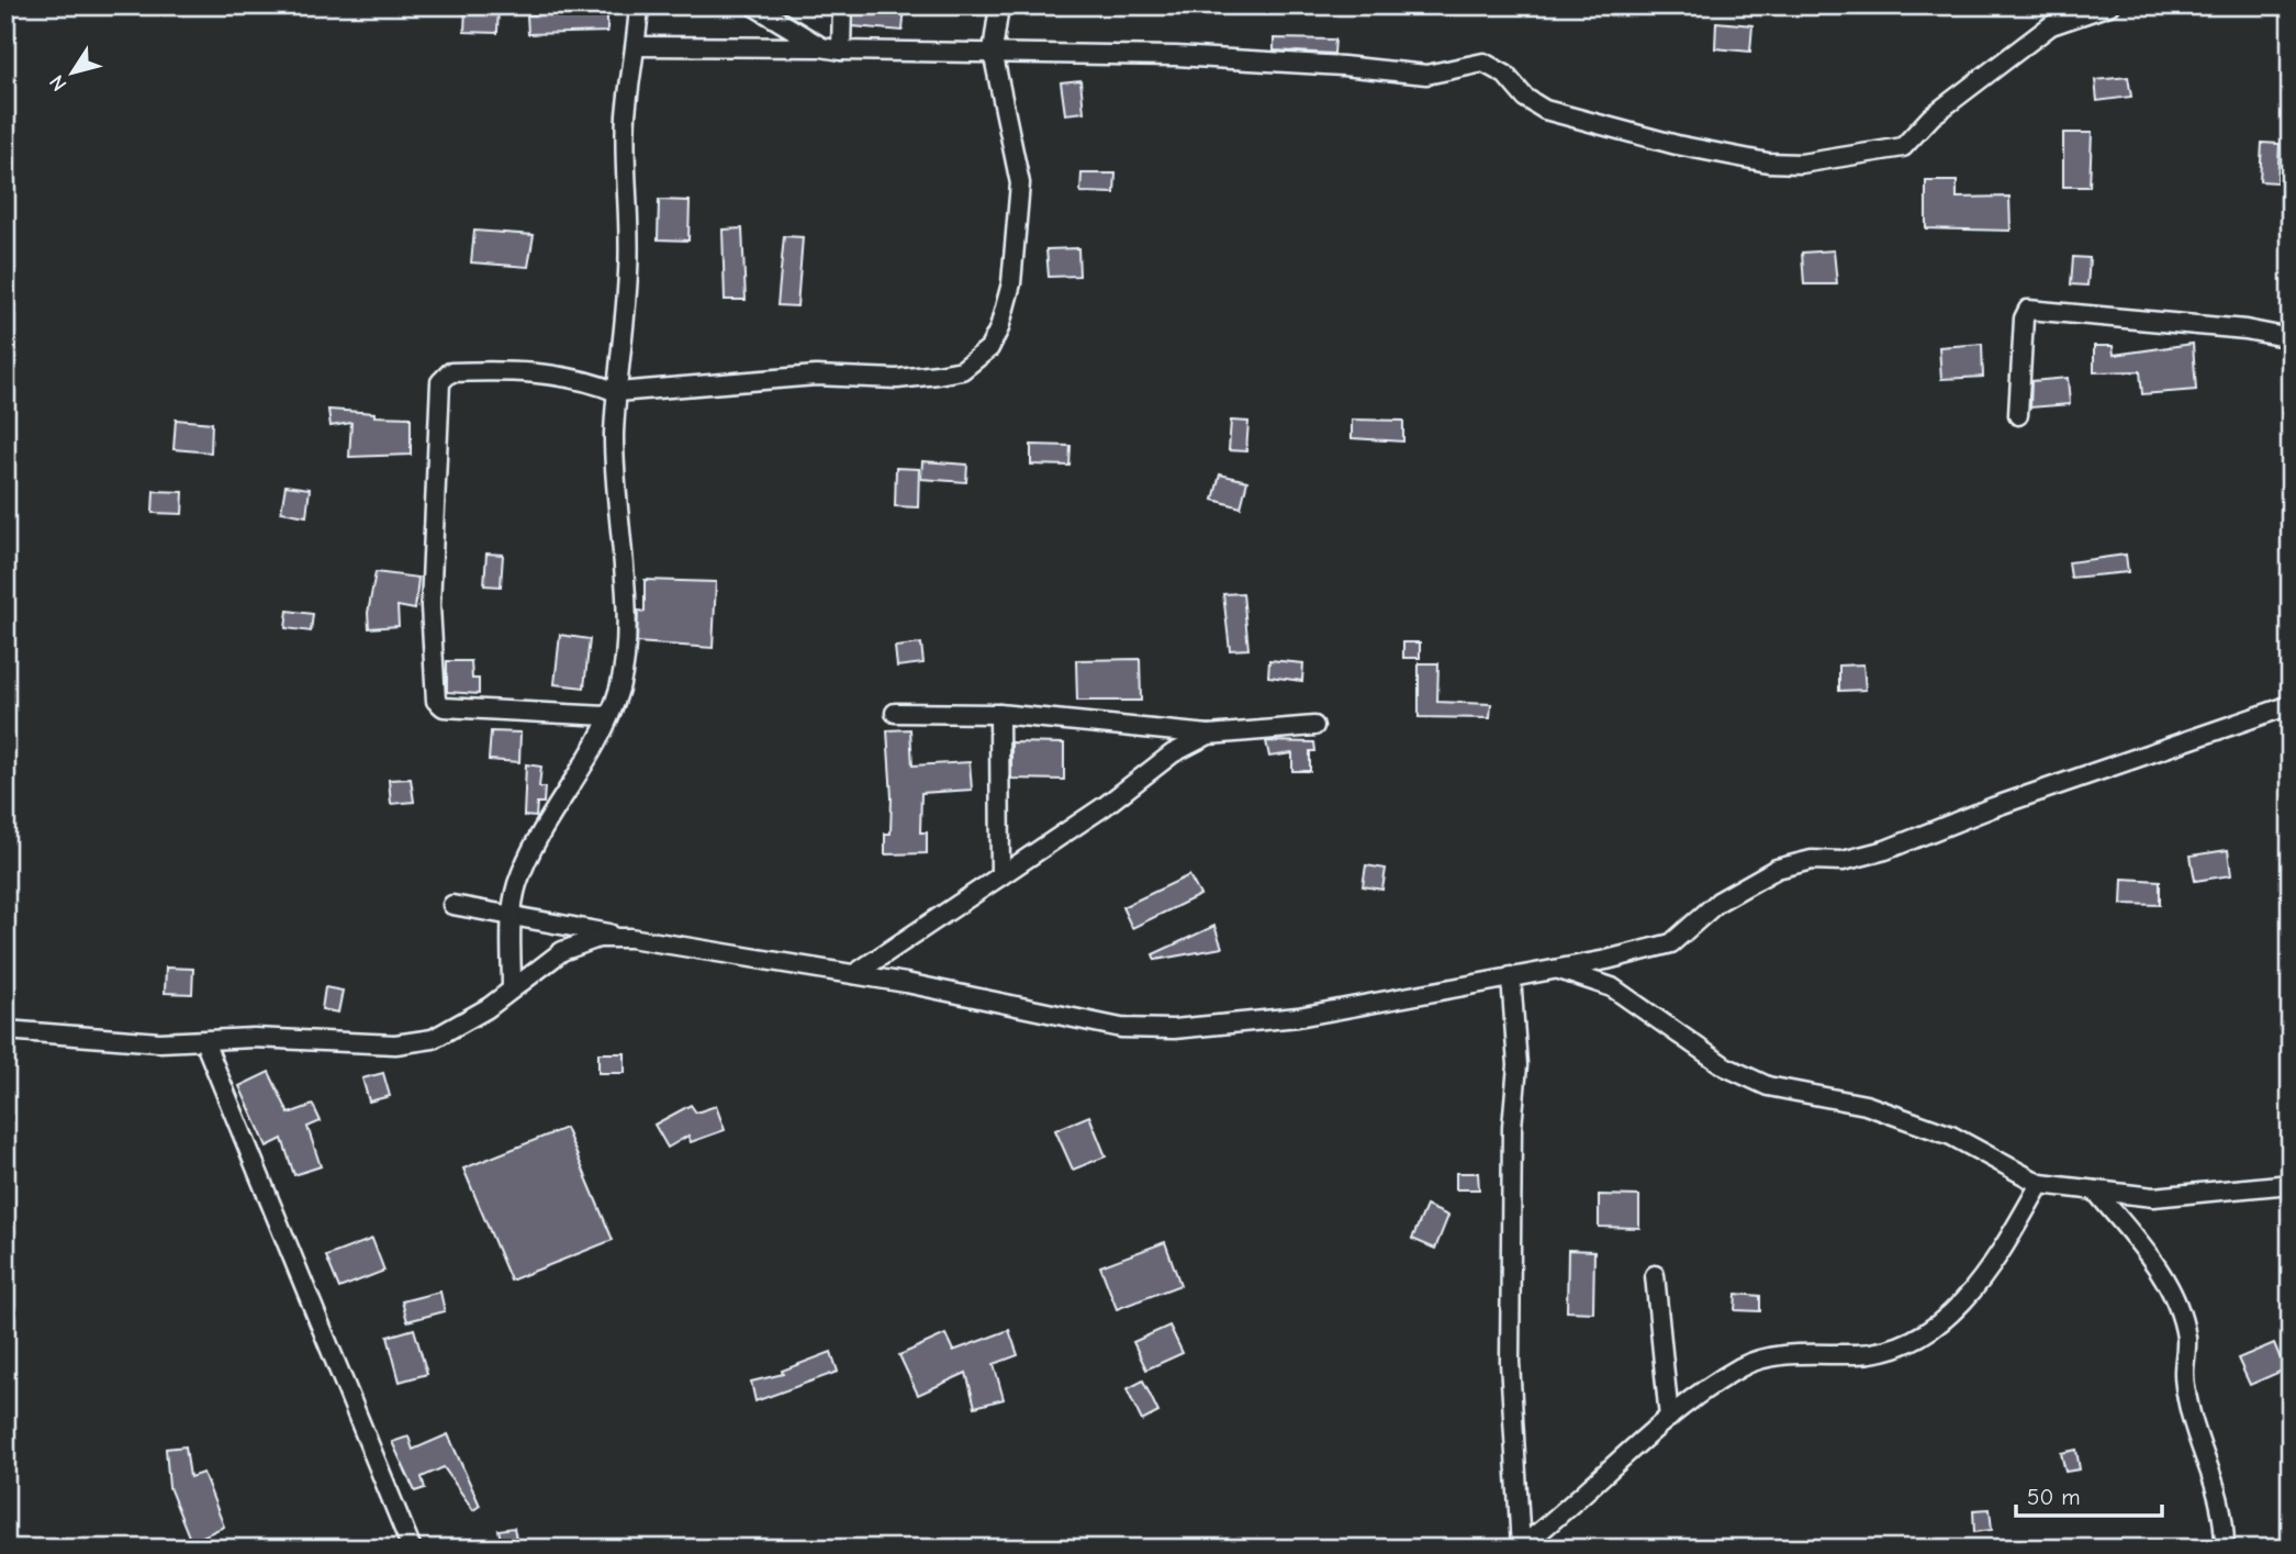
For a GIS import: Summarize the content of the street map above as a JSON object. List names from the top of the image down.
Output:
{
  "scale_bar": "50 m",
  "north": "bottom left"
}
